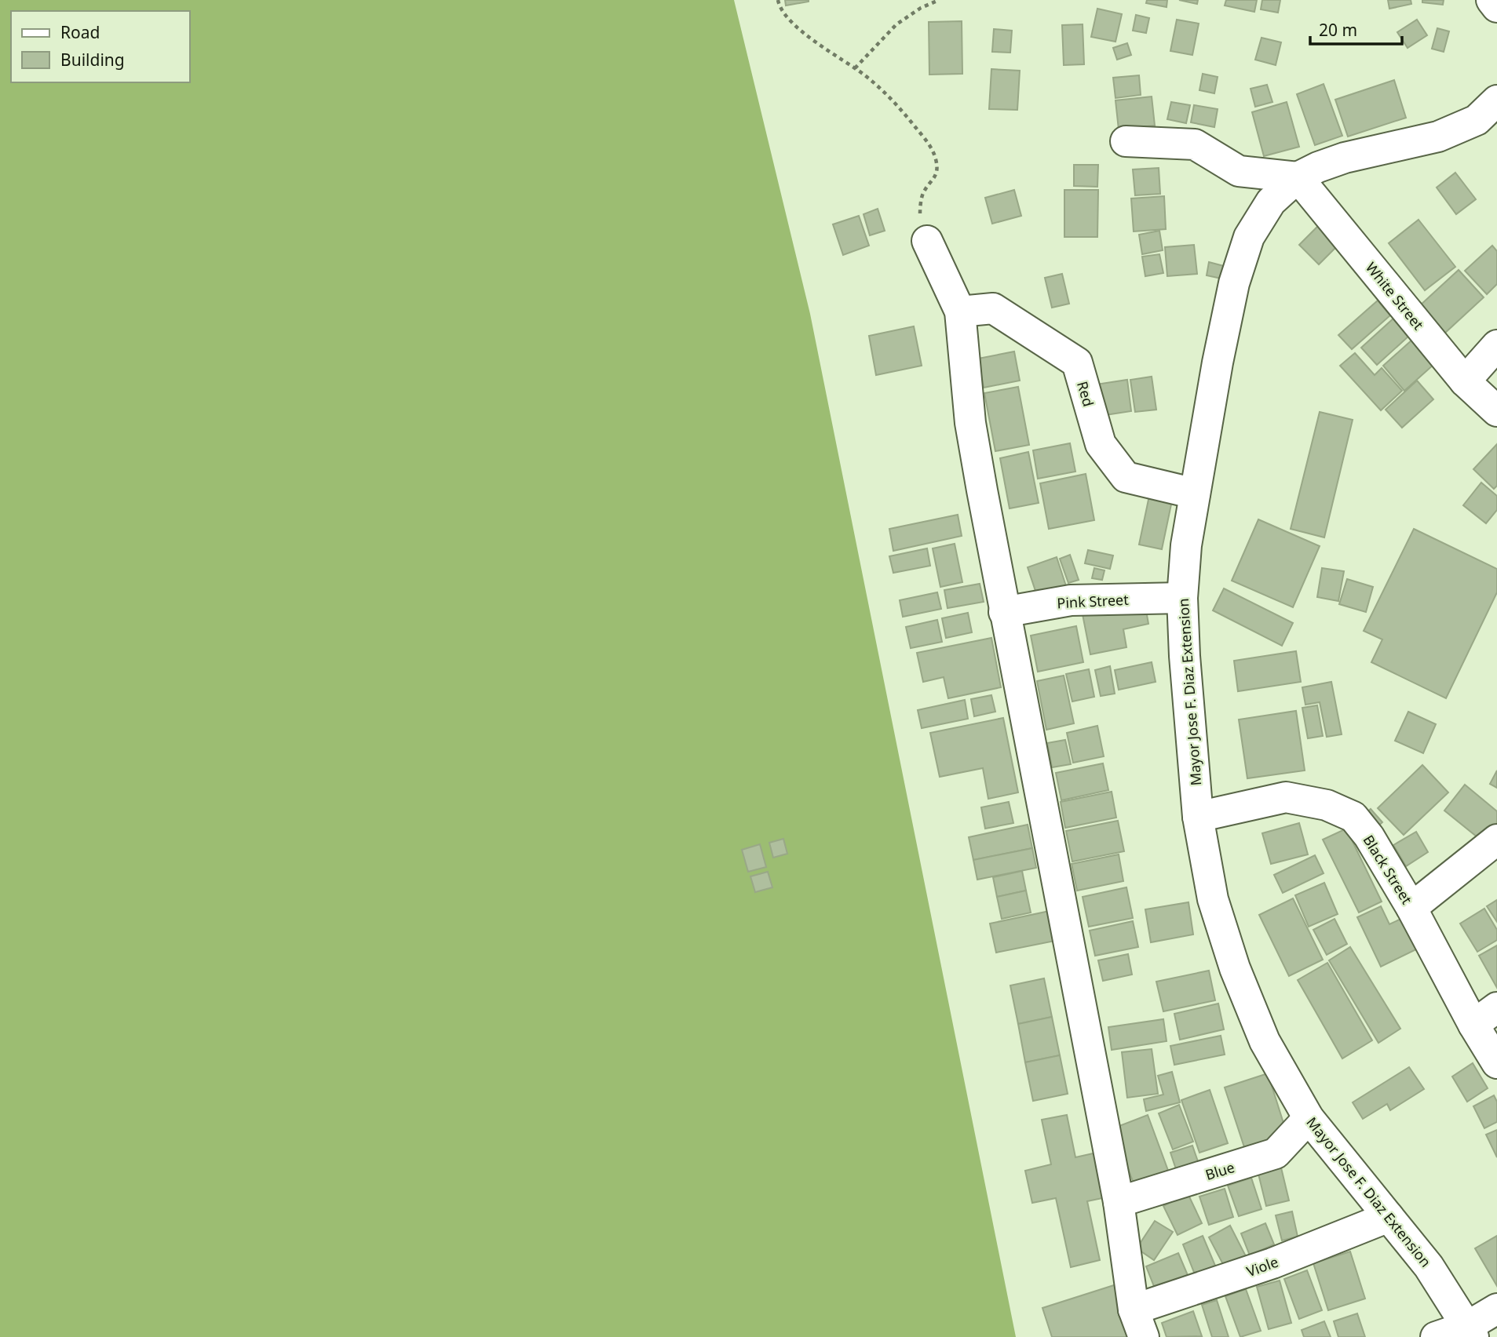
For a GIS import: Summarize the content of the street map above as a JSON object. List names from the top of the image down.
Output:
{
  "streets": {
    "street": [
      "White Street",
      "Red",
      "Pink Street",
      "Mayor Jose F. Diaz Extension",
      "Black Street",
      "Blue",
      "Viole"
    ]
  },
  "crossings": [
    ["White Street", "Mayor Jose F. Diaz Extension"],
    ["Red", "Mayor Jose F. Diaz Extension"],
    ["Pink Street", "Mayor Jose F. Diaz Extension"],
    ["Mayor Jose F. Diaz Extension", "Black Street"],
    ["Mayor Jose F. Diaz Extension", "Blue"],
    ["Mayor Jose F. Diaz Extension", "Viole"]
  ],
  "legend": ["Road", "Building"],
  "scale_bar": "20 m"
}
